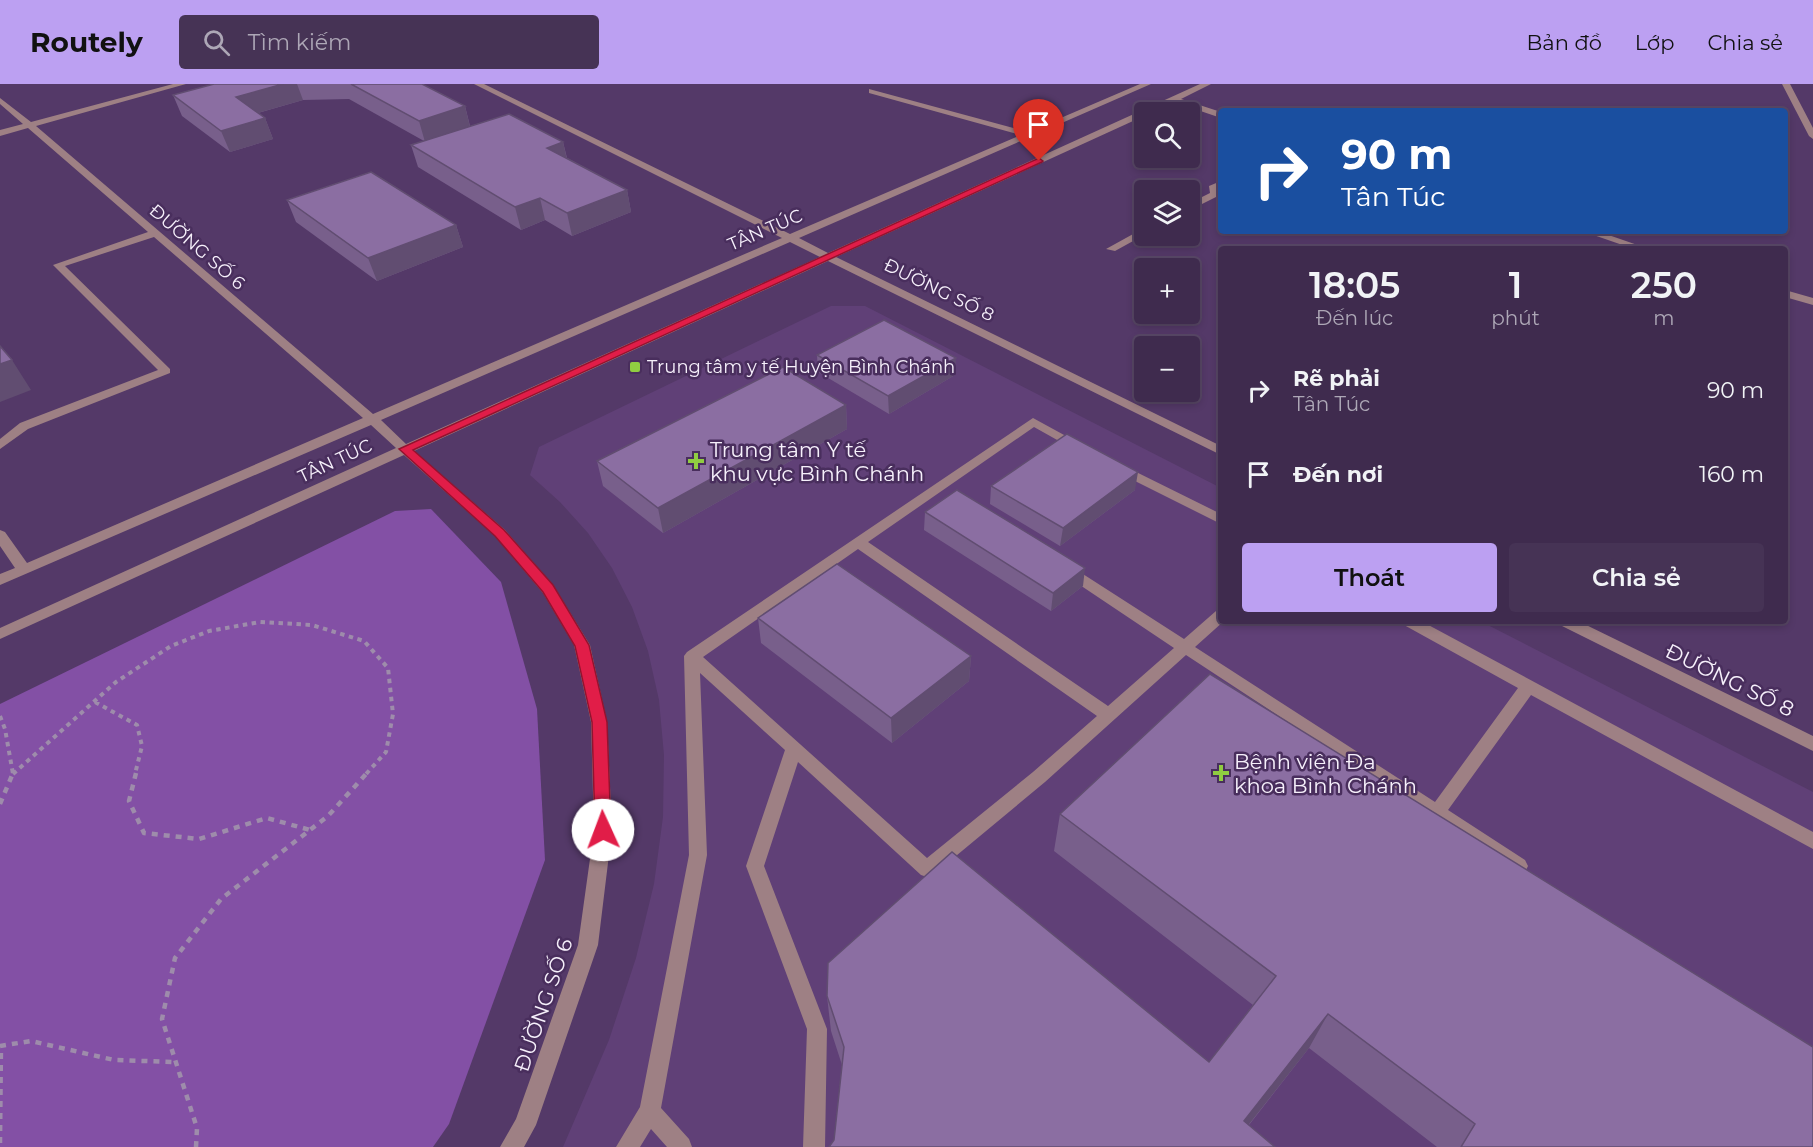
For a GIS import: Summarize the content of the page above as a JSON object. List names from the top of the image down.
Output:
{
  "streets": {
    "street": ["TÂN TÚC", "ĐƯỜNG SỐ 6", "ĐƯỜNG SỐ 8"]
  },
  "crossings": [
    ["TÂN TÚC", "ĐƯỜNG SỐ 6"],
    ["TÂN TÚC", "ĐƯỜNG SỐ 8"]
  ],
  "places": {
    "transit": ["Trung tâm y tế Huyện Bình Chánh"],
    "health": ["Trung tâm Y tế khu vực Bình Chánh", "Bệnh viện Đa khoa Bình Chánh"]
  },
  "page": {
    "header": "Routely",
    "search": "Tìm kiếm",
    "nav": ["Bản đồ", "Lớp", "Chia sẻ"],
    "map_buttons": ["+", "−"],
    "turn": ["90 m", "Tân Túc"],
    "eta": [
      "18:05",
      "Đến lúc",
      "1",
      "phút",
      "250",
      "m"
    ],
    "list": [
      {
        "name": "Rẽ phải",
        "note": "Tân Túc",
        "value": "90 m"
      },
      {
        "name": "Đến nơi",
        "value": "160 m"
      }
    ],
    "buttons": ["Thoát", "Chia sẻ"]
  }
}
